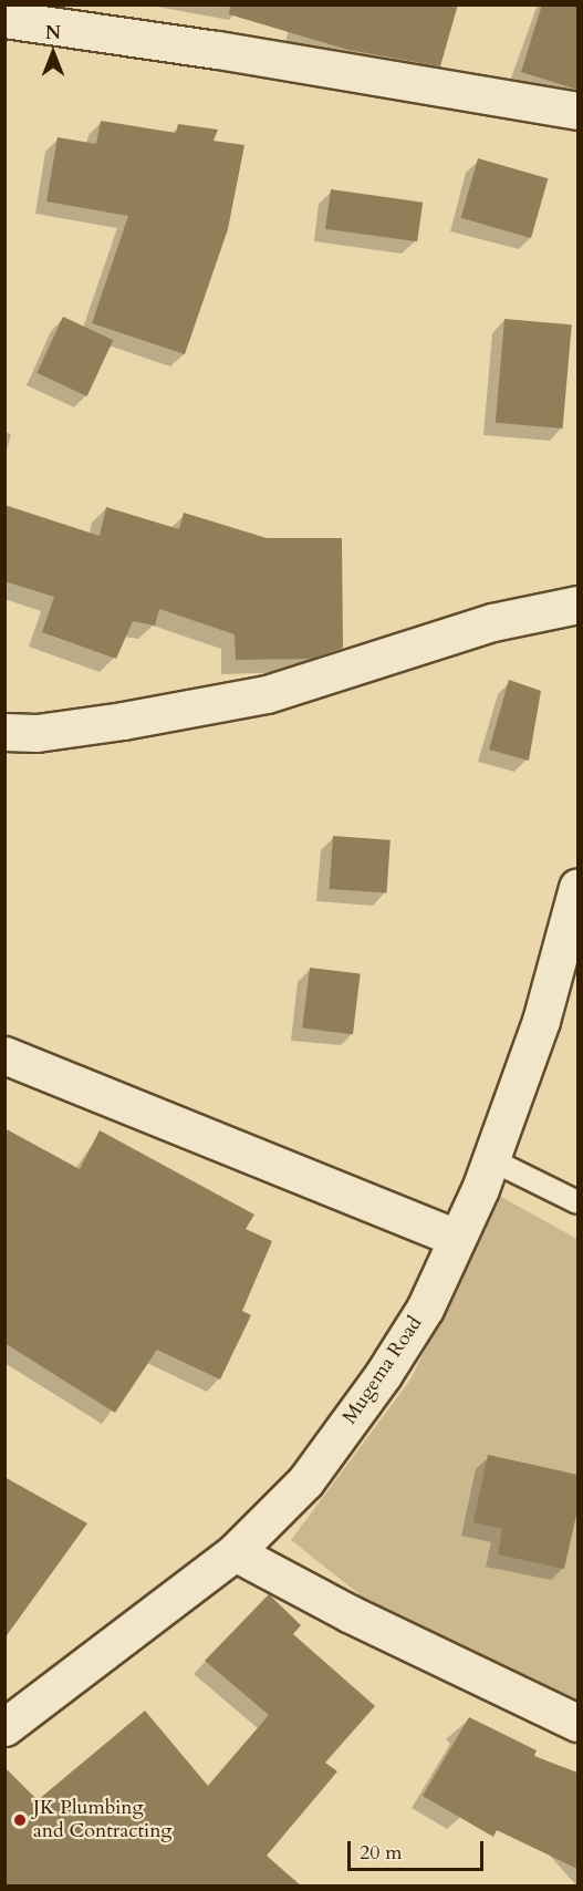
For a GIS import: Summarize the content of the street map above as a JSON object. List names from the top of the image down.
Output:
{
  "streets": {
    "street": ["Mugema Road"]
  },
  "places": ["JK Plumbing and Contracting"],
  "scale_bar": "20 m",
  "north": "top"
}
